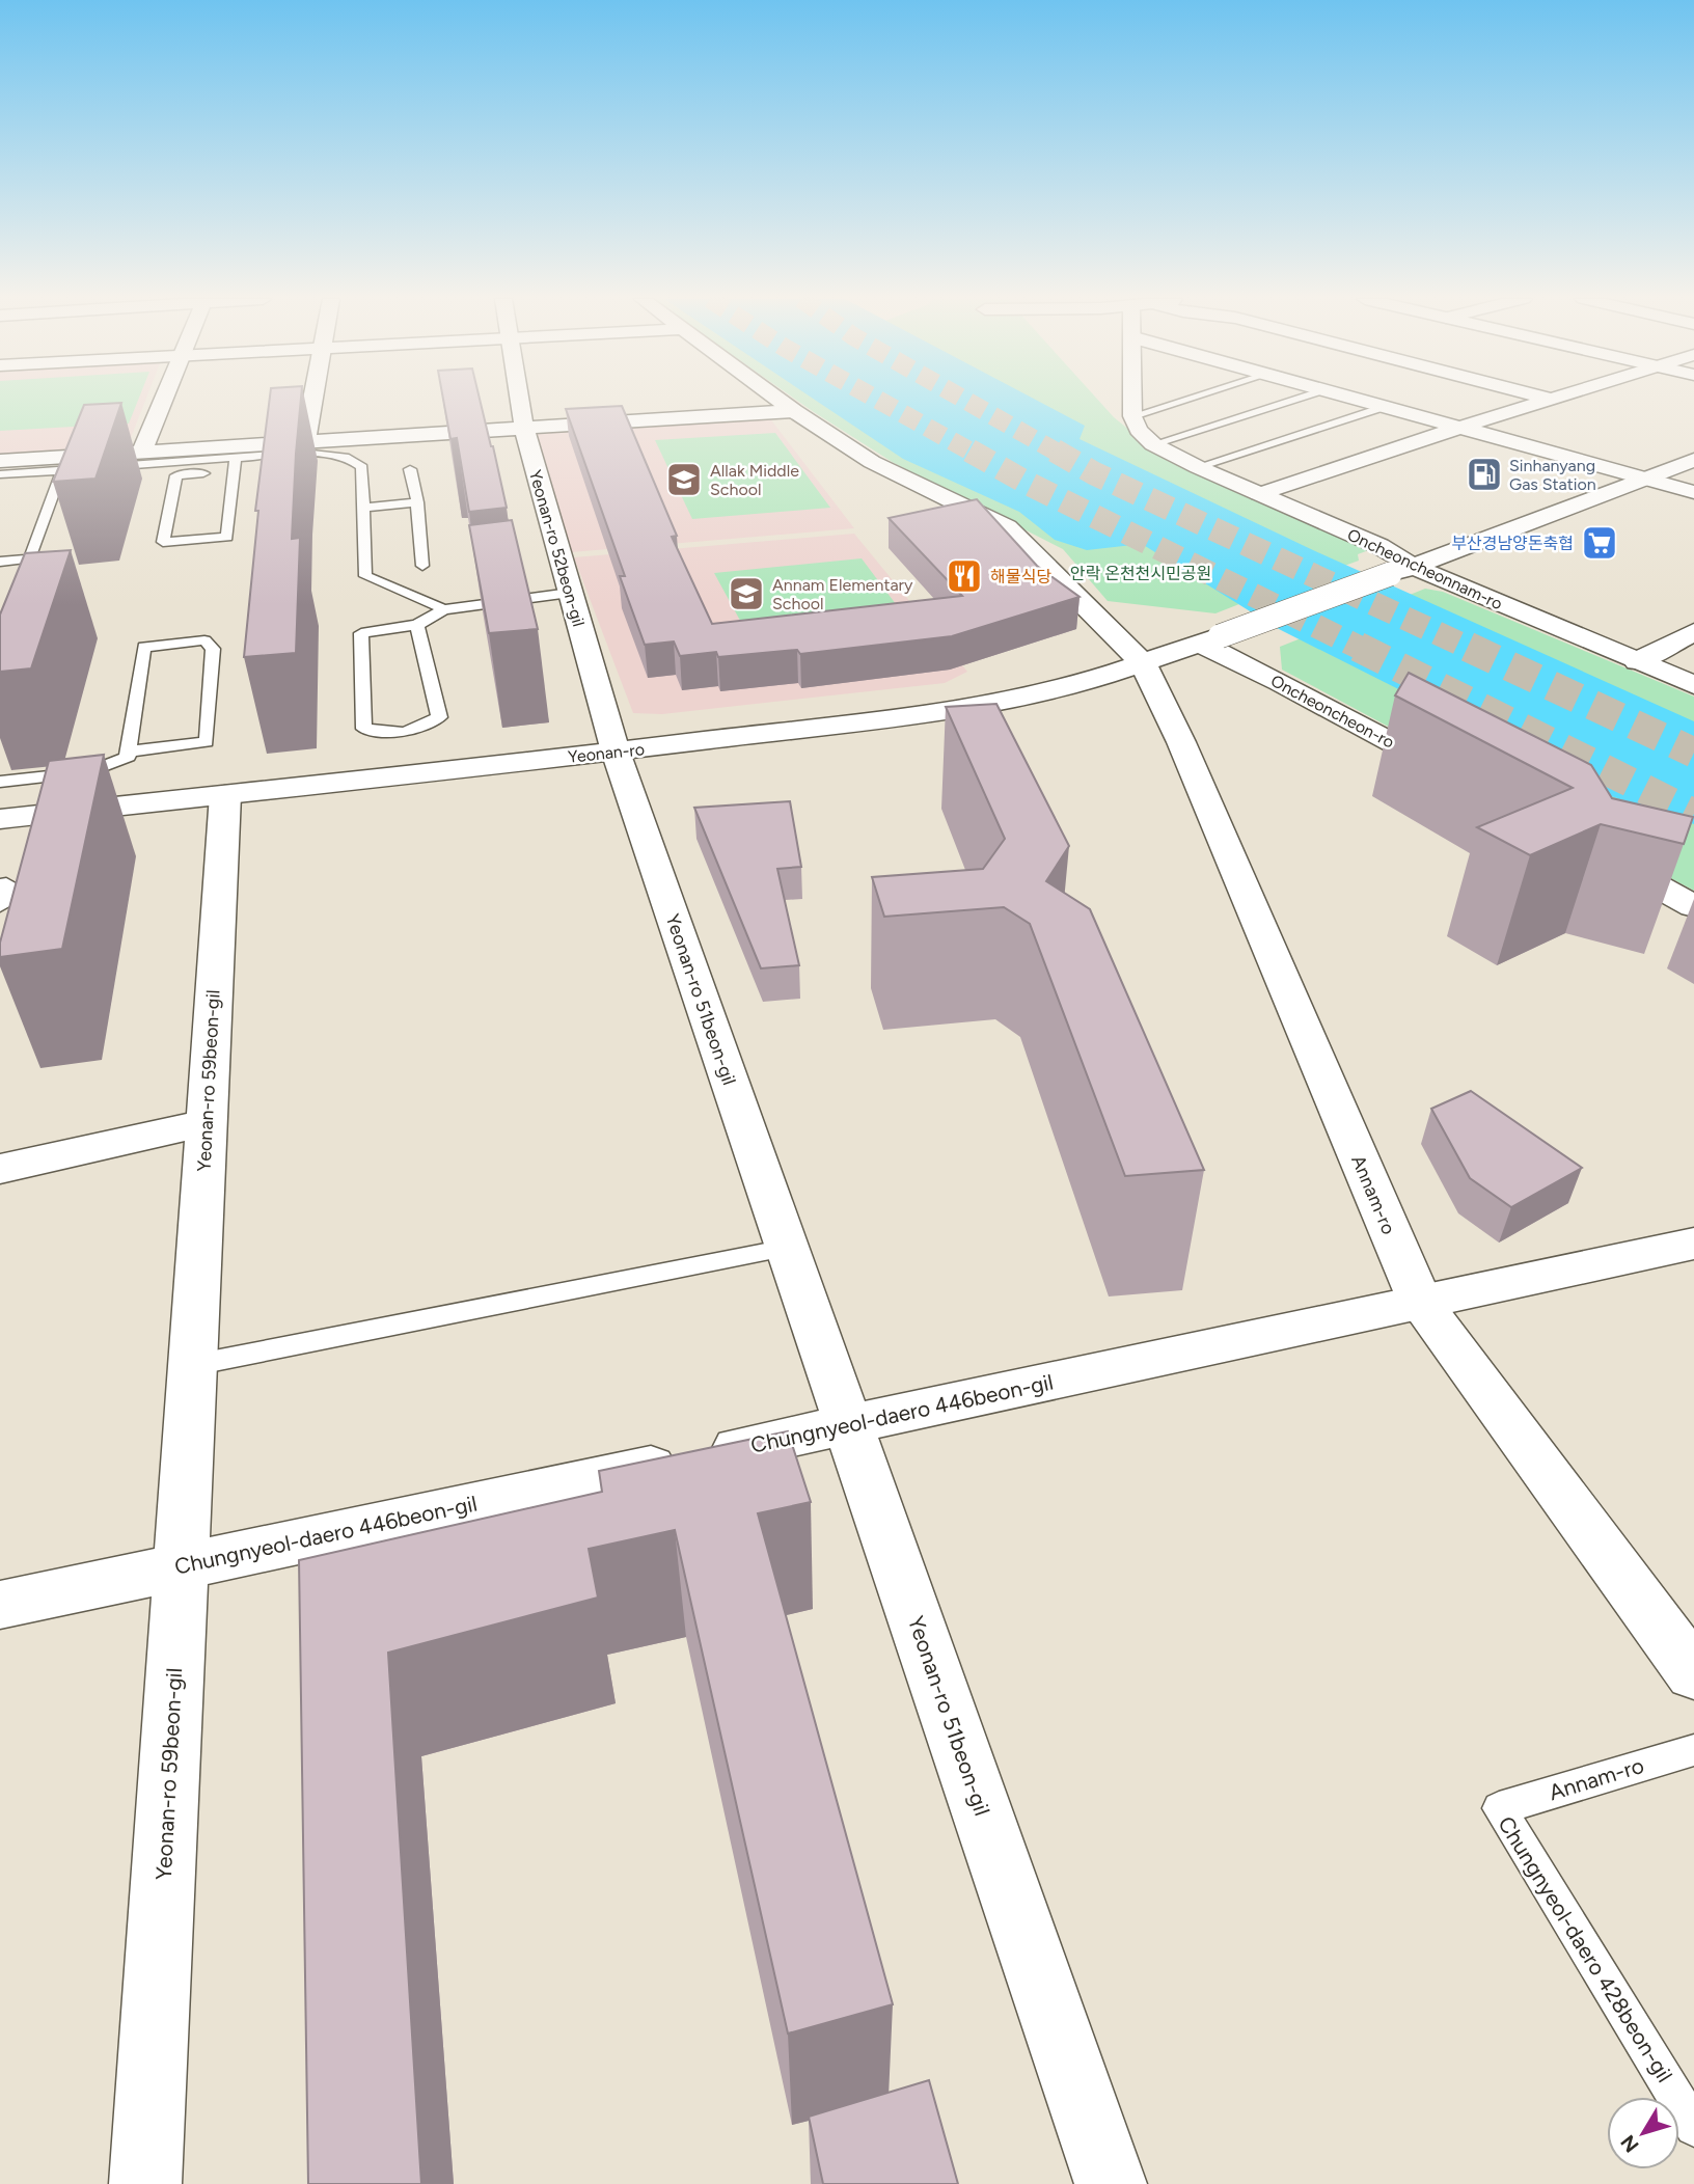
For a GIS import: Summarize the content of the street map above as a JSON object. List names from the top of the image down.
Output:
{
  "streets": {
    "street": [
      "Yeonan-ro 52beon-gil",
      "Oncheoncheonnam-ro",
      "Oncheoncheon-ro",
      "Yeonan-ro",
      "Yeonan-ro 51beon-gil",
      "Yeonan-ro 59beon-gil",
      "Annam-ro",
      "Chungnyeol-daero 446beon-gil"
    ],
    "lane": ["Chungnyeol-daero 428beon-gil"]
  },
  "crossings": [
    ["Yeonan-ro 52beon-gil", "Yeonan-ro"],
    ["Yeonan-ro 52beon-gil", "Yeonan-ro 51beon-gil"],
    ["Oncheoncheonnam-ro", "Yeonan-ro"],
    ["Oncheoncheon-ro", "Yeonan-ro"],
    ["Yeonan-ro", "Yeonan-ro 51beon-gil"],
    ["Yeonan-ro", "Yeonan-ro 59beon-gil"],
    ["Yeonan-ro", "Annam-ro"],
    ["Yeonan-ro 51beon-gil", "Chungnyeol-daero 446beon-gil"],
    ["Yeonan-ro 59beon-gil", "Chungnyeol-daero 446beon-gil"],
    ["Annam-ro", "Chungnyeol-daero 446beon-gil"],
    ["Annam-ro", "Chungnyeol-daero 428beon-gil"]
  ],
  "parks": ["안락 온천천시민공원"],
  "places": {
    "fuel station": ["Sinhanyang Gas Station"],
    "school or university": ["Allak Middle School", "Annam Elementary School"],
    "supermarket": ["부산경남양돈축협"],
    "restaurant": ["해물식당"]
  },
  "north": "bottom left"
}
